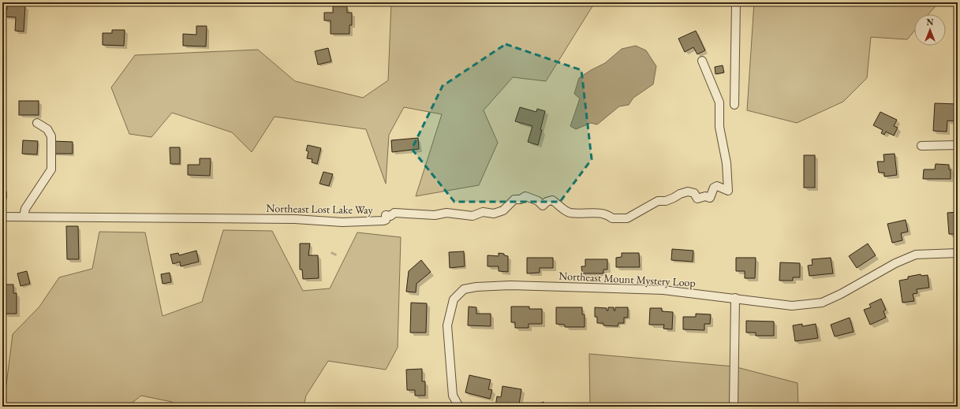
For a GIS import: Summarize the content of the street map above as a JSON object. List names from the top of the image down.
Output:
{
  "streets": {
    "street": ["Northeast Lost Lake Way", "Northeast Mount Mystery Loop"]
  },
  "north": "top"
}
